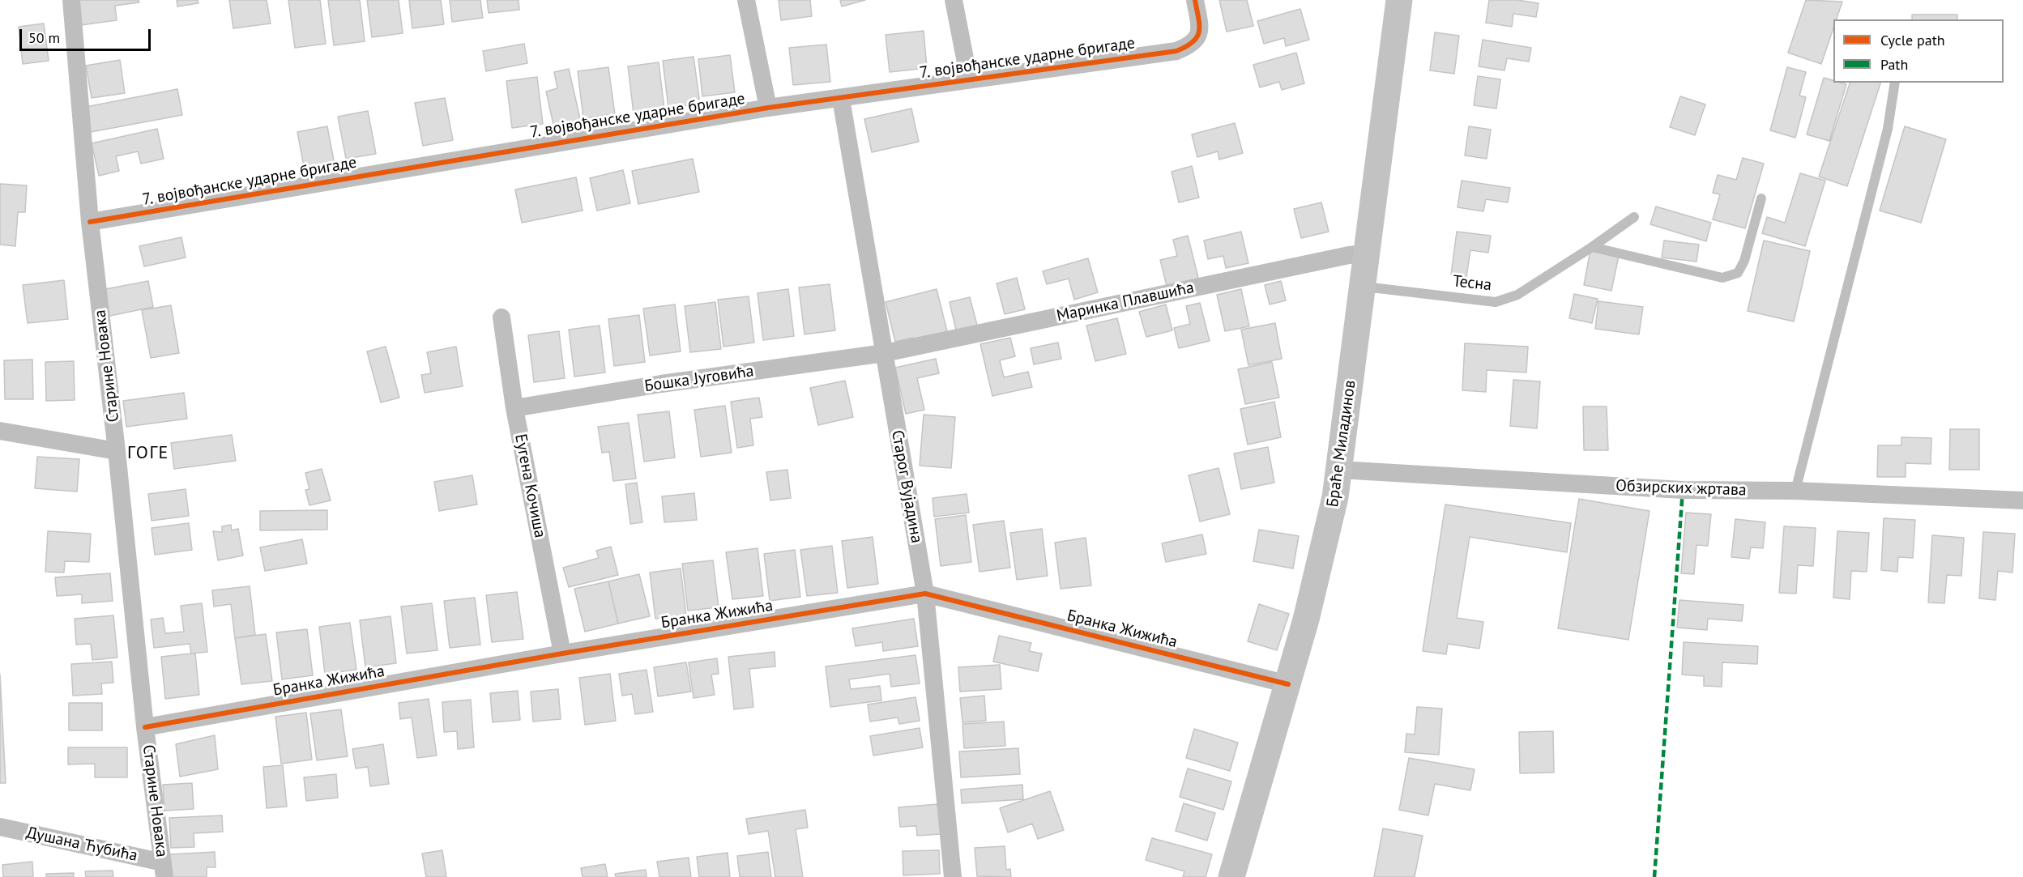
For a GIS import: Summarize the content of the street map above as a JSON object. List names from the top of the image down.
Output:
{
  "streets": {
    "main road": ["Браће Миладинов"],
    "street": [
      "7. војвођанске ударне бригаде",
      "Маринка Плавшића",
      "Старине Новака",
      "Бошка Југовића",
      "Еугена Кочиша",
      "Старог Вујадина",
      "Обзирских жртава",
      "Бранка Жижића",
      "Душана Ћубића"
    ],
    "lane": ["Тесна"]
  },
  "crossings": [
    ["7. војвођанске ударне бригаде", "Старине Новака"],
    ["7. војвођанске ударне бригаде", "Старог Вујадина"],
    ["Тесна", "Браће Миладинов"],
    ["Маринка Плавшића", "Бошка Југовића"],
    ["Маринка Плавшића", "Браће Миладинов"],
    ["Маринка Плавшића", "Старог Вујадина"],
    ["Старине Новака", "Бранка Жижића"],
    ["Старине Новака", "Душана Ћубића"],
    ["Бошка Југовића", "Еугена Кочиша"],
    ["Бошка Југовића", "Старог Вујадина"],
    ["Браће Миладинов", "Обзирских жртава"],
    ["Браће Миладинов", "Бранка Жижића"],
    ["Еугена Кочиша", "Бранка Жижића"],
    ["Старог Вујадина", "Бранка Жижића"]
  ],
  "districts": ["ГОГЕ"],
  "legend": ["Cycle path", "Path"],
  "scale_bar": "50 m"
}
